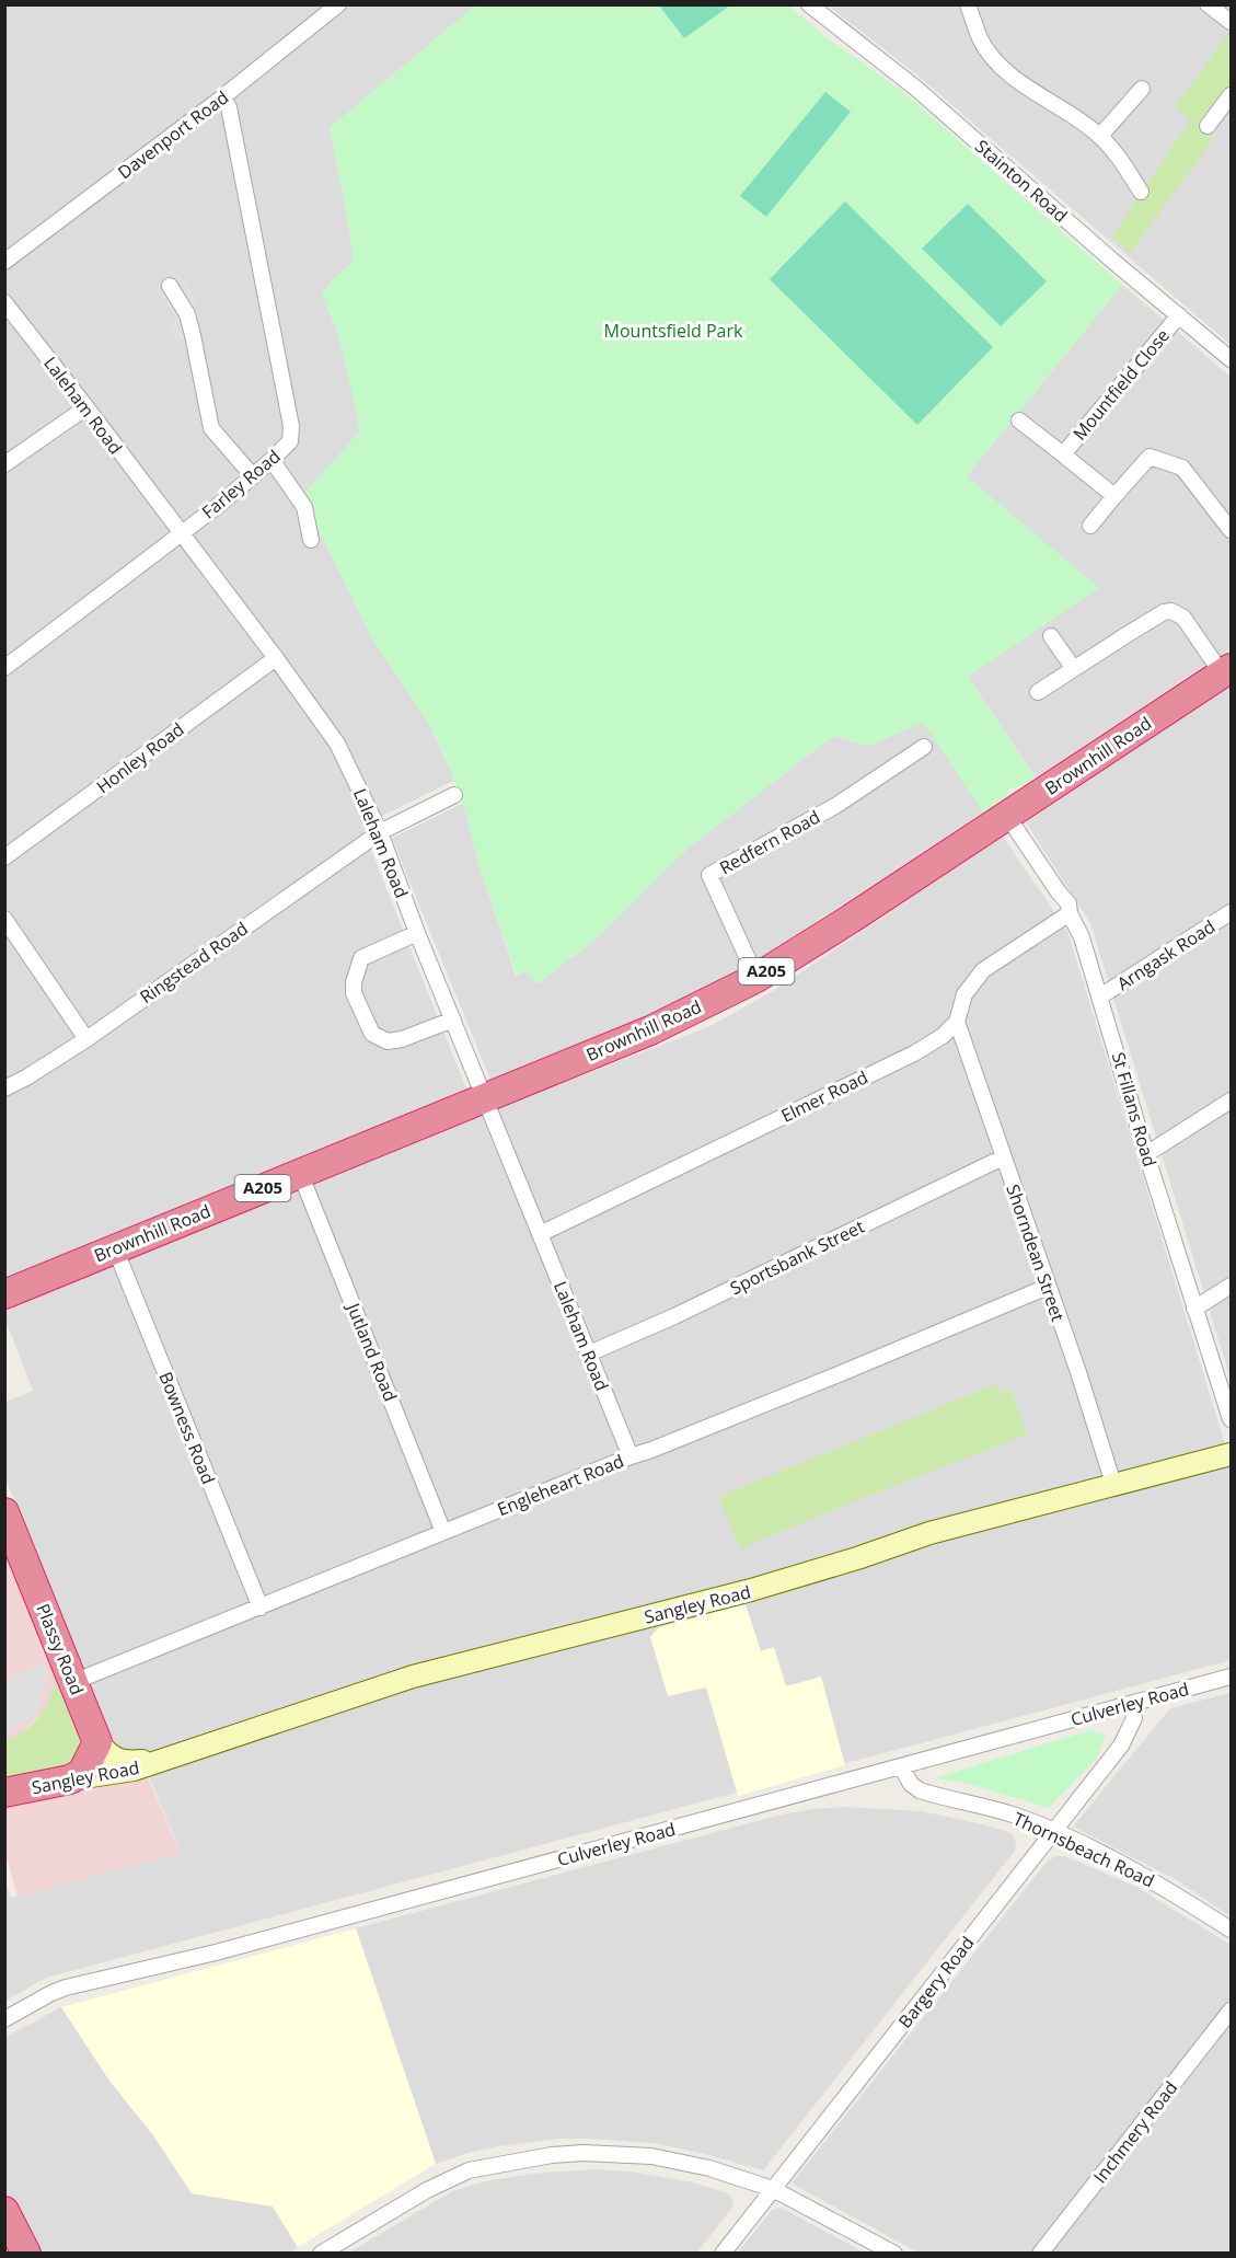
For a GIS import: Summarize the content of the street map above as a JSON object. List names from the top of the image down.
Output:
{
  "streets": {
    "highway": [
      "Brownhill Road",
      "A205",
      "Sangley Road",
      "Plassy Road"
    ],
    "street": [
      "Davenport Road",
      "Stainton Road",
      "Mountfield Close",
      "Laleham Road",
      "Farley Road",
      "Honley Road",
      "Redfern Road",
      "Arngask Road",
      "Ringstead Road",
      "Elmer Road",
      "St Fillans Road",
      "Shorndean Street",
      "Sportsbank Street",
      "Jutland Road",
      "Bowness Road",
      "Engleheart Road",
      "Culverley Road",
      "Thornsbeach Road",
      "Bargery Road",
      "Inchmery Road"
    ]
  },
  "crossings": [
    ["Davenport Road", "Farley Road"],
    ["Stainton Road", "Mountfield Close"],
    ["Laleham Road", "Farley Road"],
    ["Laleham Road", "Brownhill Road"],
    ["Laleham Road", "Honley Road"],
    ["Laleham Road", "Ringstead Road"],
    ["Laleham Road", "Elmer Road"],
    ["Laleham Road", "Sportsbank Street"],
    ["Laleham Road", "Engleheart Road"],
    ["Brownhill Road", "Redfern Road"],
    ["Brownhill Road", "St Fillans Road"],
    ["Brownhill Road", "Jutland Road"],
    ["Brownhill Road", "Bowness Road"],
    ["Arngask Road", "St Fillans Road"],
    ["Elmer Road", "Shorndean Street"],
    ["Shorndean Street", "Sportsbank Street"],
    ["Shorndean Street", "Engleheart Road"],
    ["Shorndean Street", "Sangley Road"],
    ["Jutland Road", "Engleheart Road"],
    ["Bowness Road", "Engleheart Road"],
    ["Engleheart Road", "Plassy Road"],
    ["Sangley Road", "Plassy Road"],
    ["Culverley Road", "Thornsbeach Road"],
    ["Culverley Road", "Bargery Road"],
    ["Thornsbeach Road", "Bargery Road"]
  ],
  "parks": ["Mountsfield Park"]
}
